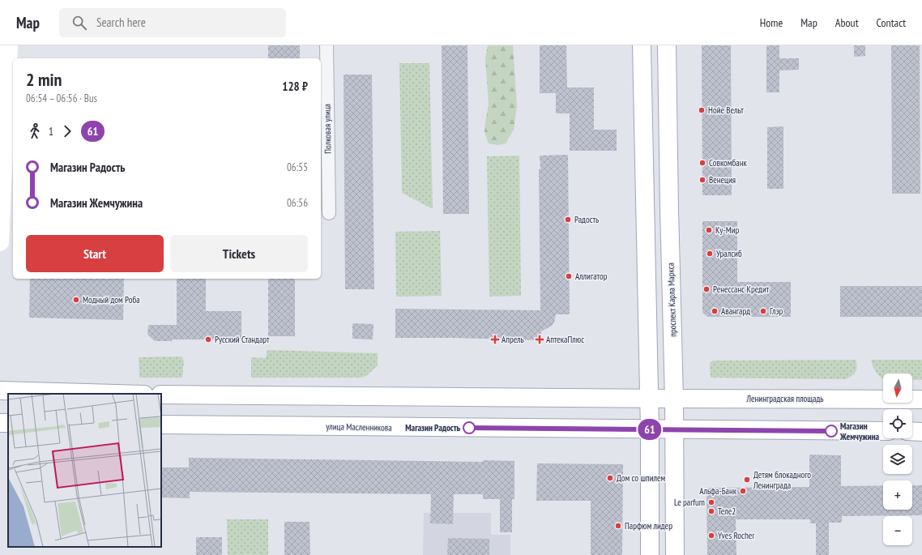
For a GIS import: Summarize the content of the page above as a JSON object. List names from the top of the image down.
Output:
{
  "streets": {
    "main road": ["проспект Карла Маркса", "Ленинградская площадь", "улица Масленникова"],
    "street": ["Полковая улица"]
  },
  "crossings": [
    ["проспект Карла Маркса", "Ленинградская площадь"],
    ["проспект Карла Маркса", "улица Масленникова"]
  ],
  "places": {
    "other": [
      "Нойе Вельт",
      "Совкомбанк",
      "Венеция",
      "Радость",
      "Ку-Мир",
      "Уралсиб",
      "Аллигатор",
      "Ренессанс Кредит",
      "Модный дом Роба",
      "Авангард",
      "Глэр",
      "Русский Стандарт",
      "Магазин Радость",
      "Магазин Жемчужина",
      "Дом со шпилем",
      "Детям блокадного Ленинграда",
      "Альфа-Банк",
      "Le parfum",
      "Теле2",
      "Парфюм лидер",
      "Yves Rocher"
    ],
    "health": ["Апрель", "АптекаПлюс"]
  },
  "lines": ["bus line 61"],
  "north": "bottom",
  "page": {
    "header": "Map",
    "search": "Search here",
    "nav": [
      "Home",
      "Map",
      "About",
      "Contact"
    ],
    "on_map": "61",
    "heading": ["2 min", "06:54 – 06:56 · Bus", "128 ₽"],
    "legs": ["1", "61"],
    "list": [
      {
        "name": "Магазин Радость",
        "value": "06:55"
      },
      {
        "name": "Магазин Жемчужина",
        "value": "06:56"
      }
    ],
    "buttons": ["Start", "Tickets"],
    "map_buttons": ["+", "−"]
  }
}
